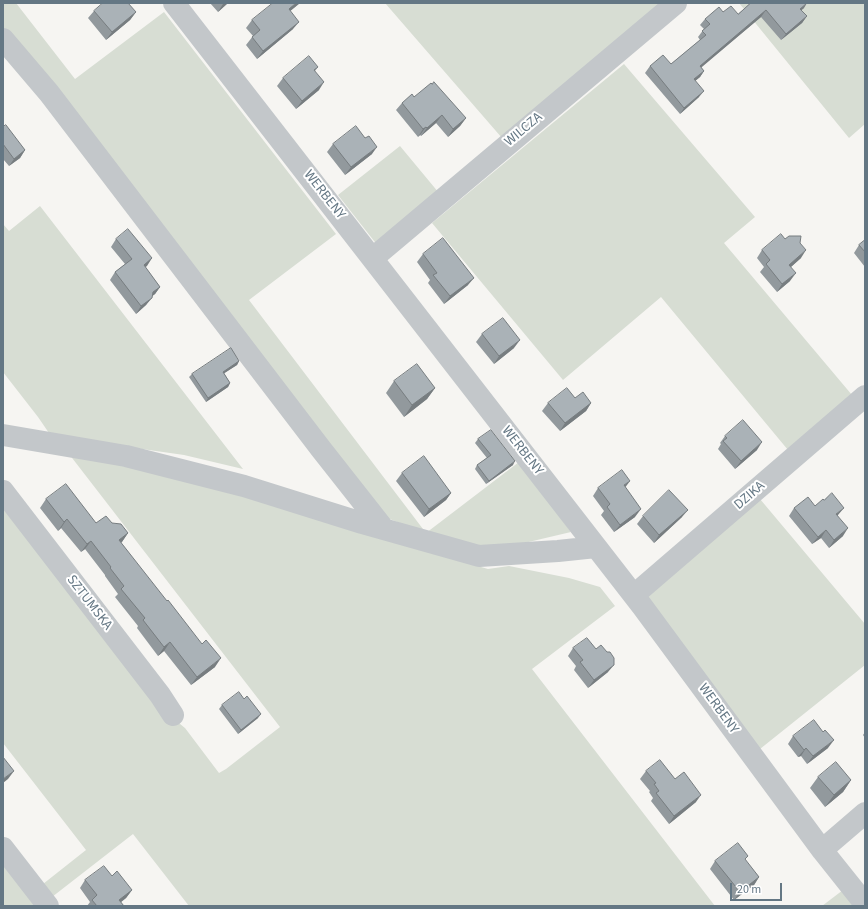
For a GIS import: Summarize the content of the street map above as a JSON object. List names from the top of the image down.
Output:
{
  "streets": {
    "street": [
      "WILCZA",
      "WERBENY",
      "DZIKA",
      "SZTUMSKA"
    ]
  },
  "crossings": [
    ["WILCZA", "WERBENY"],
    ["WERBENY", "DZIKA"]
  ],
  "scale_bar": "20 m"
}
